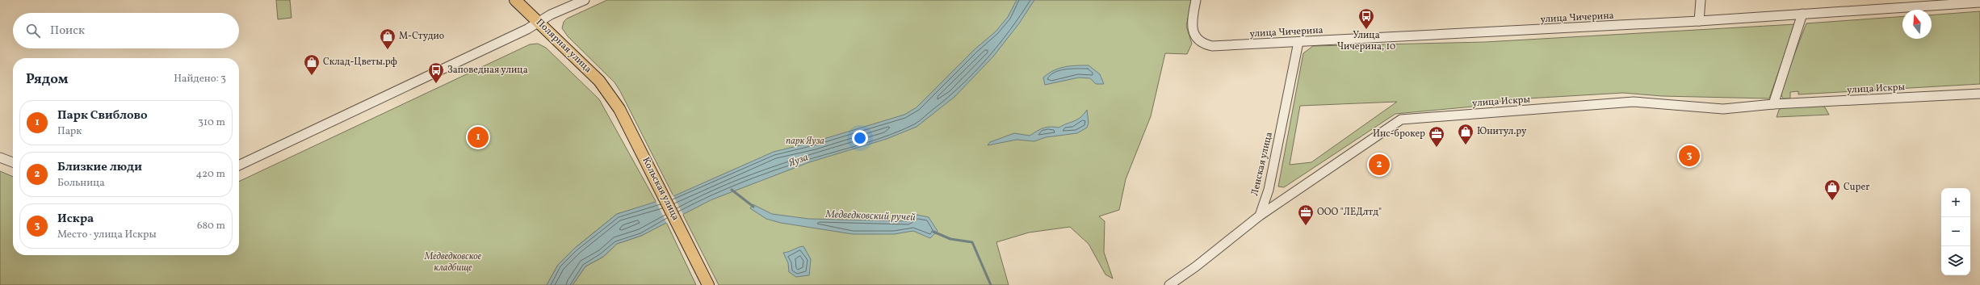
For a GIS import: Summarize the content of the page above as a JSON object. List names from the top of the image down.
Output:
{
  "streets": {
    "main road": ["Полярная улица", "Кольская улица"],
    "street": ["улица Чичерина", "улица Искры", "Ленская улица"]
  },
  "crossings": [
    ["улица Чичерина", "Ленская улица"],
    ["Полярная улица", "Кольская улица"],
    ["улица Искры", "Ленская улица"]
  ],
  "water": ["Яуза", "Медведковский ручей"],
  "parks": ["парк Яуза", "Медведковское кладбище"],
  "places": {
    "bus stop": ["Улица Чичерина, 10", "Заповедная улица"],
    "shop": [
      "М-Студио",
      "Склад-Цветы.рф",
      "Юнитул.ру",
      "Cuper"
    ],
    "office": ["Инс-брокер", "ООО \"ЛЕДлтд\""]
  },
  "north": "top",
  "page": {
    "search": "Поиск",
    "heading": ["Рядом", "Найдено: 3"],
    "list": [
      {
        "mark": "1",
        "name": "Парк Свиблово",
        "note": "Парк",
        "value": "310 m"
      },
      {
        "mark": "2",
        "name": "Близкие люди",
        "note": "Больница",
        "value": "420 m"
      },
      {
        "mark": "3",
        "name": "Искра",
        "note": "Место · улица Искры",
        "value": "680 m"
      }
    ],
    "pins": ["1", "3", "2"],
    "map_buttons": ["+", "−"]
  }
}
